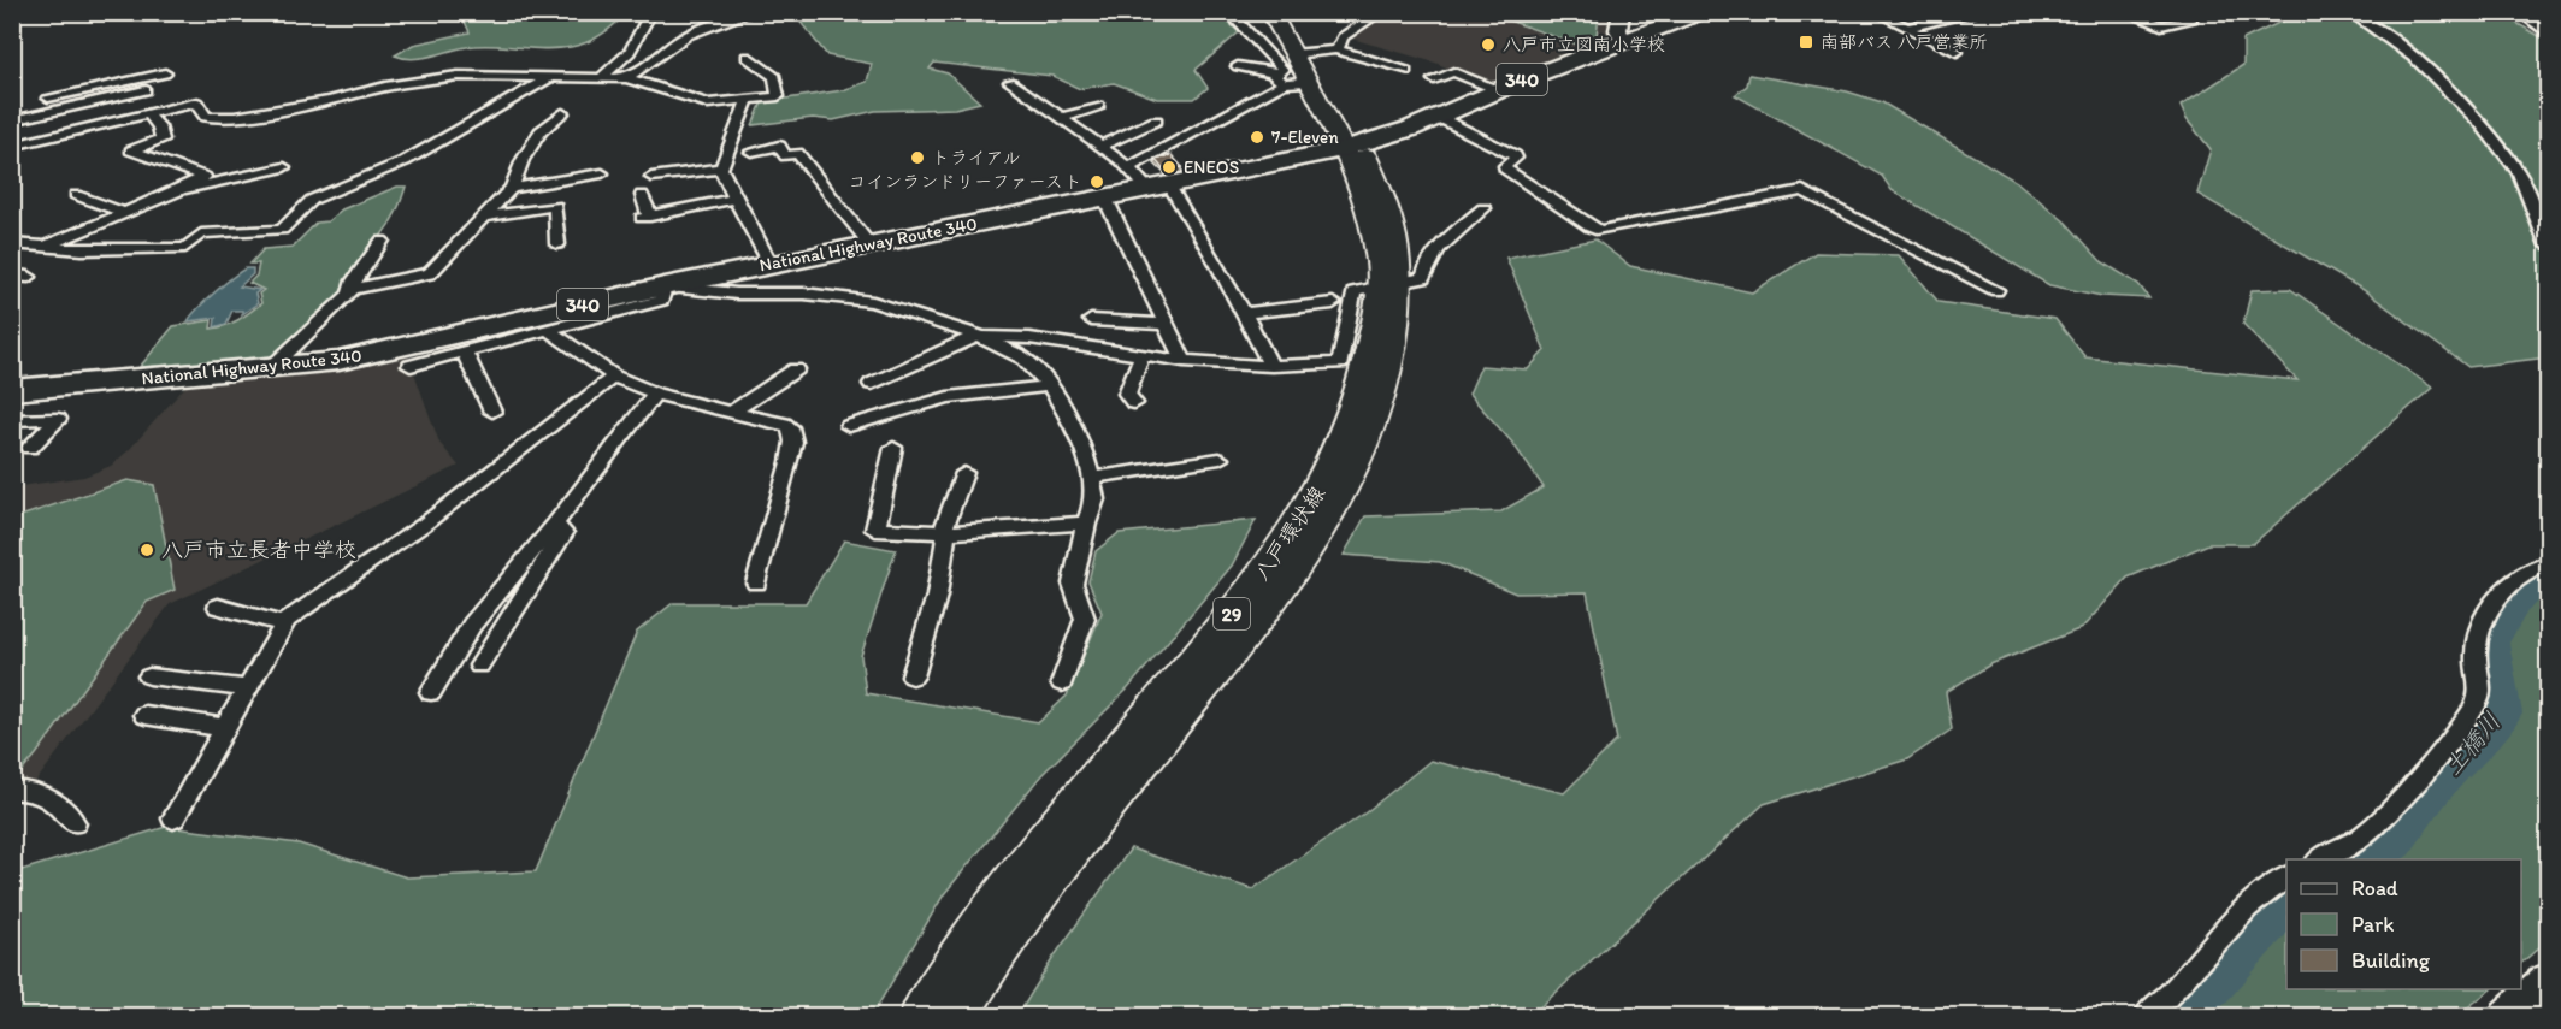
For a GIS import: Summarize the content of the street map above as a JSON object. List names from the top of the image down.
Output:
{
  "streets": {
    "highway": ["340", "National Highway Route 340"],
    "main road": ["八戸環状線", "29"]
  },
  "crossings": [
    ["National Highway Route 340", "八戸環状線"]
  ],
  "water": ["土橋川"],
  "places": {
    "transit": ["南部バス 八戸営業所"],
    "other": [
      "八戸市立図南小学校",
      "7-Eleven",
      "トライアル",
      "ENEOS",
      "コインランドリーファースト",
      "八戸市立長者中学校"
    ]
  },
  "legend": ["Road", "Park", "Building"]
}
